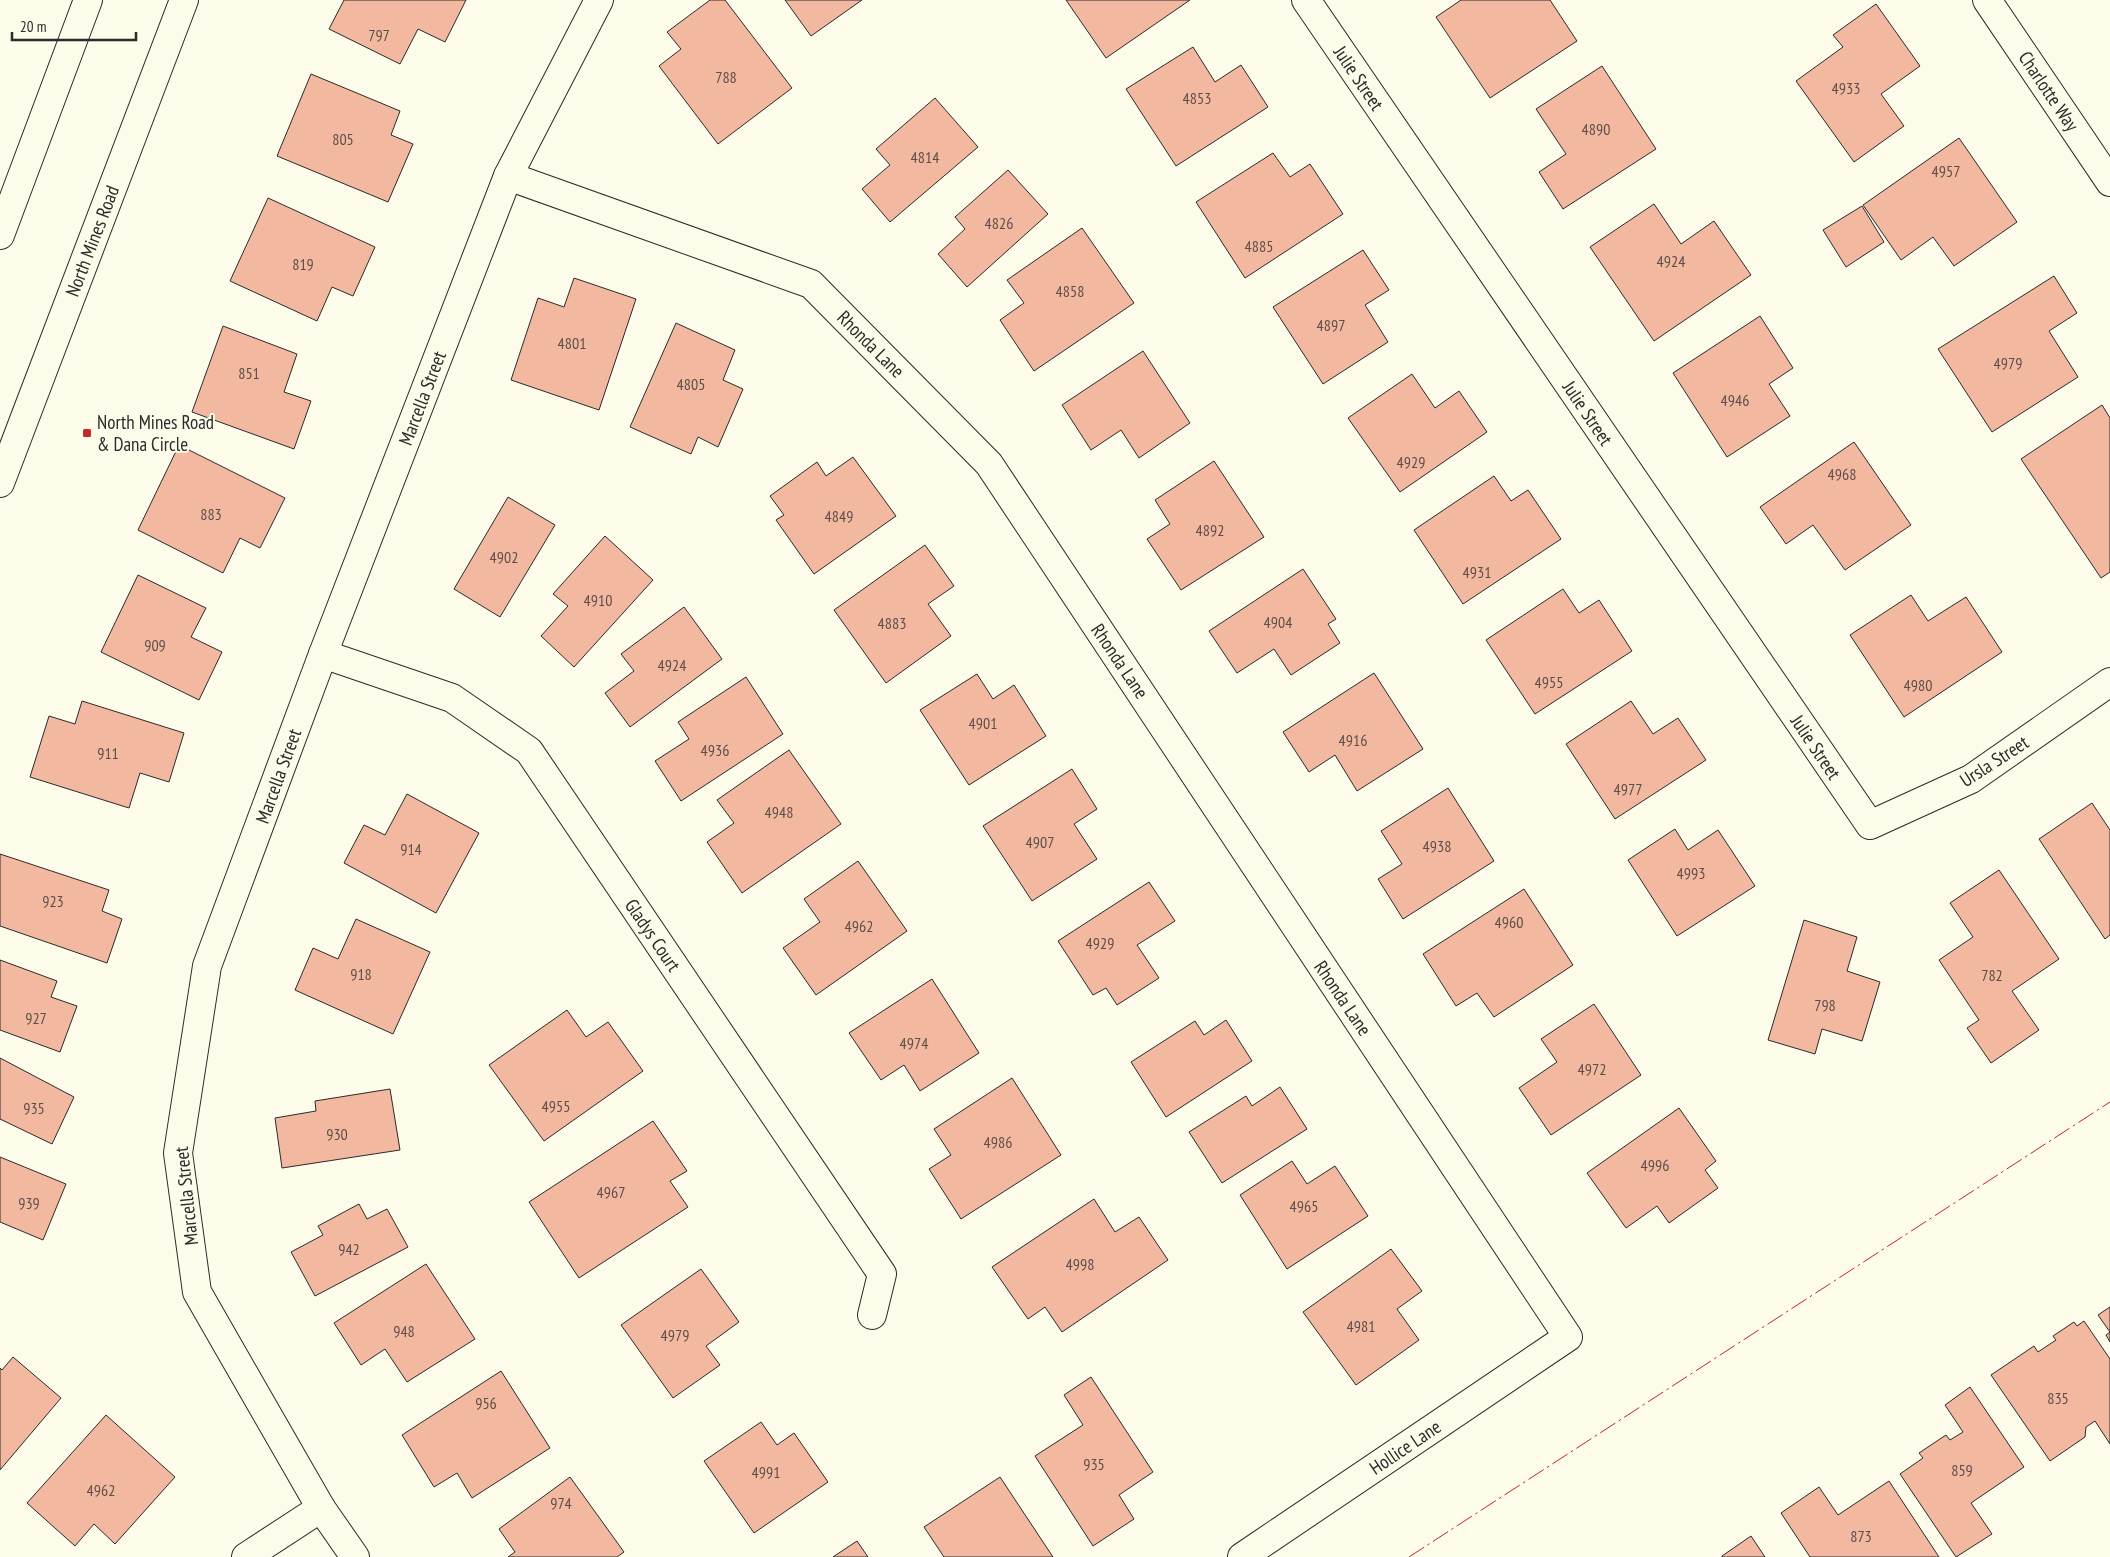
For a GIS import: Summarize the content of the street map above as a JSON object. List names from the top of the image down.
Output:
{
  "streets": {
    "street": [
      "Julie Street",
      "Charlotte Way",
      "North Mines Road",
      "Rhonda Lane",
      "Marcella Street",
      "Ursla Street",
      "Gladys Court",
      "Hollice Lane"
    ]
  },
  "crossings": [
    ["Julie Street", "Ursla Street"],
    ["Rhonda Lane", "Marcella Street"],
    ["Rhonda Lane", "Hollice Lane"],
    ["Marcella Street", "Gladys Court"]
  ],
  "places": {
    "transit": ["North Mines Road & Dana Circle"]
  },
  "house_numbers": [
    "797",
    "788",
    "4933",
    "4853",
    "4890",
    "805",
    "4814",
    "4957",
    "4826",
    "4885",
    "4924",
    "819",
    "4858",
    "4897",
    "4801",
    "4979",
    "851",
    "4805",
    "4946",
    "4929",
    "4968",
    "883",
    "4849",
    "4892",
    "4902",
    "4931",
    "4910",
    "4904",
    "4883",
    "909",
    "4924",
    "4955",
    "4980",
    "4901",
    "4916",
    "4936",
    "911",
    "4977",
    "4948",
    "4907",
    "4938",
    "914",
    "4993",
    "923",
    "4960",
    "4962",
    "4929",
    "918",
    "782",
    "798",
    "927",
    "4974",
    "4972",
    "4955",
    "935",
    "930",
    "4986",
    "4996",
    "4967",
    "939",
    "4965",
    "942",
    "4998",
    "4981",
    "948",
    "4979",
    "835",
    "956",
    "935",
    "859",
    "4991",
    "4962",
    "974",
    "873"
  ],
  "scale_bar": "20 m"
}
